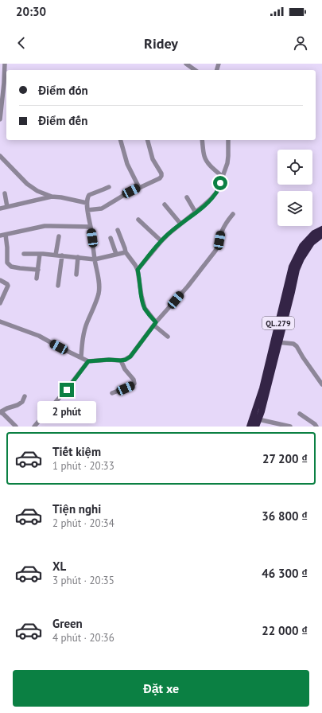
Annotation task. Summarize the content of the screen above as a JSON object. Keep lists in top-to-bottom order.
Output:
{
  "streets": {
    "highway": ["QL.279"]
  },
  "page": {
    "status": "20:30",
    "header": "Ridey",
    "banner": ["Điểm đón", "Điểm đến"],
    "bubble": "2 phút",
    "list": [
      {
        "name": "Tiết kiệm",
        "note": "1 phút · 20:33",
        "value": "27 200 ₫"
      },
      {
        "name": "Tiện nghi",
        "note": "2 phút · 20:34",
        "value": "36 800 ₫"
      },
      {
        "name": "XL",
        "note": "3 phút · 20:35",
        "value": "46 300 ₫"
      },
      {
        "name": "Green",
        "note": "4 phút · 20:36",
        "value": "22 000 ₫"
      }
    ],
    "buttons": "Đặt xe"
  }
}
